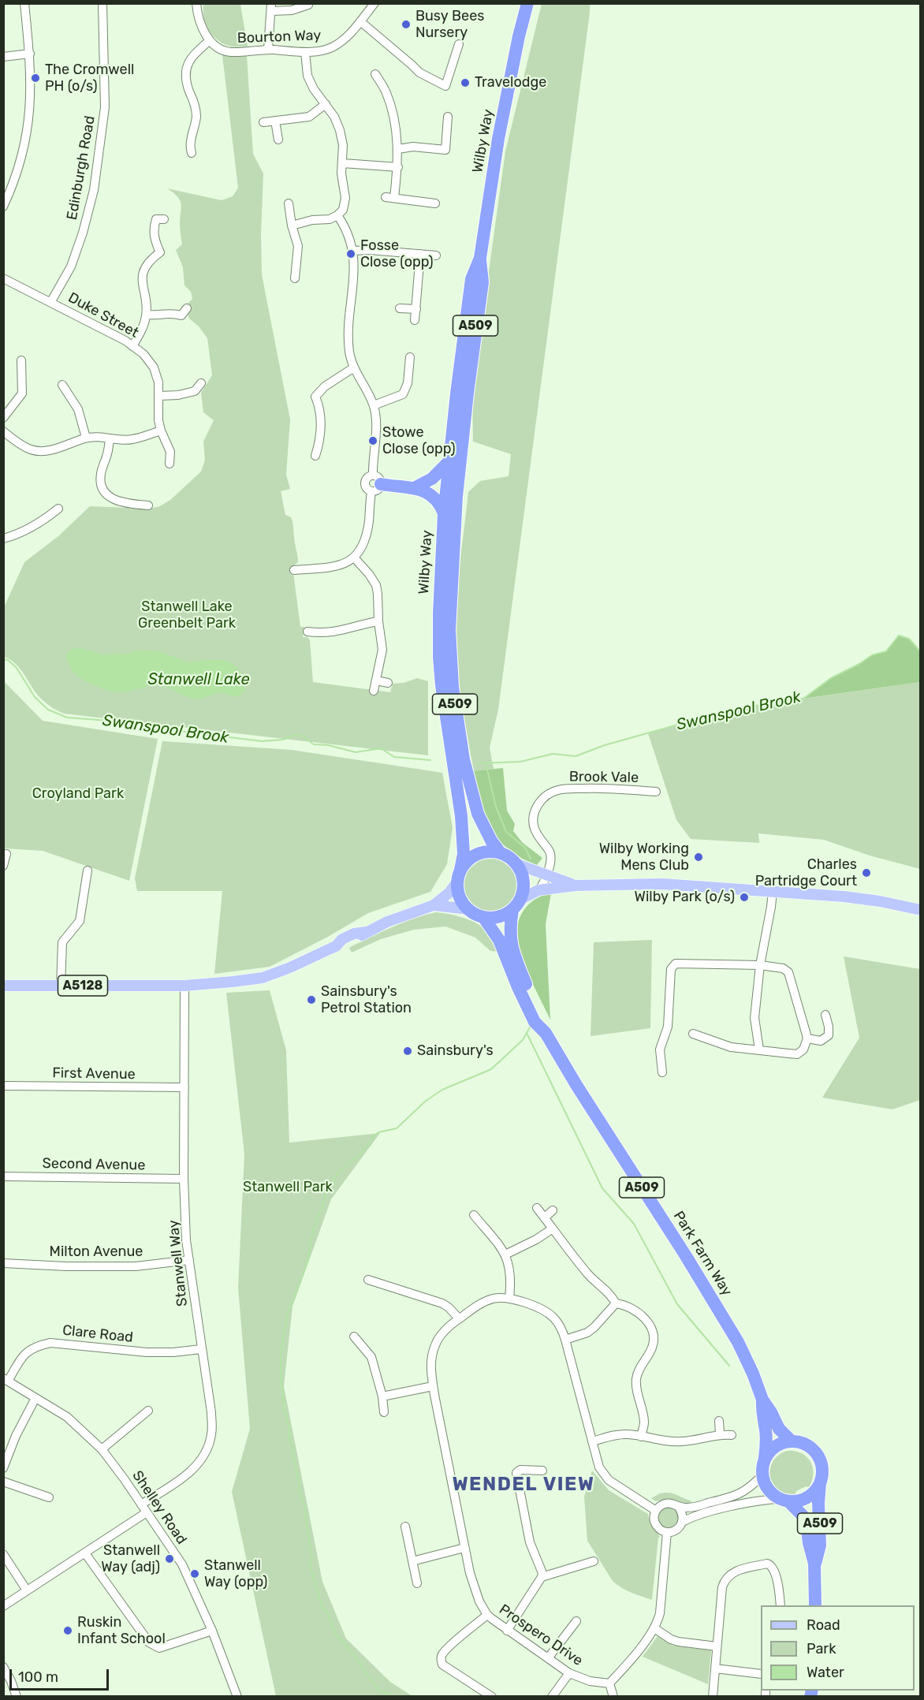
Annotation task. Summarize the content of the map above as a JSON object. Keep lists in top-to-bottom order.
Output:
{
  "streets": {
    "highway": ["Wilby Way", "A509", "Park Farm Way"],
    "main road": ["A5128"],
    "street": [
      "Bourton Way",
      "Edinburgh Road",
      "Duke Street",
      "Brook Vale",
      "First Avenue",
      "Second Avenue",
      "Milton Avenue",
      "Stanwell Way",
      "Clare Road",
      "Shelley Road",
      "Prospero Drive"
    ]
  },
  "crossings": [
    ["Wilby Way", "A5128"],
    ["Wilby Way", "Park Farm Way"],
    ["Edinburgh Road", "Duke Street"],
    ["A509", "Park Farm Way"],
    ["A5128", "Park Farm Way"],
    ["A5128", "Stanwell Way"],
    ["First Avenue", "Stanwell Way"],
    ["Second Avenue", "Stanwell Way"],
    ["Milton Avenue", "Stanwell Way"],
    ["Stanwell Way", "Clare Road"],
    ["Stanwell Way", "Shelley Road"],
    ["Clare Road", "Shelley Road"]
  ],
  "districts": ["WENDEL VIEW"],
  "water": ["Stanwell Lake", "Swanspool Brook"],
  "parks": ["Stanwell Lake Greenbelt Park", "Croyland Park", "Stanwell Park"],
  "places": [
    "Busy Bees Nursery",
    "The Cromwell PH (o/s)",
    "Travelodge",
    "Fosse Close (opp)",
    "Stowe Close (opp)",
    "Wilby Working Mens Club",
    "Charles Partridge Court",
    "Wilby Park (o/s)",
    "Sainsbury's Petrol Station",
    "Sainsbury's",
    "Stanwell Way (adj)",
    "Stanwell Way (opp)",
    "Ruskin Infant School"
  ],
  "legend": ["Road", "Park", "Water"],
  "scale_bar": "100 m"
}
